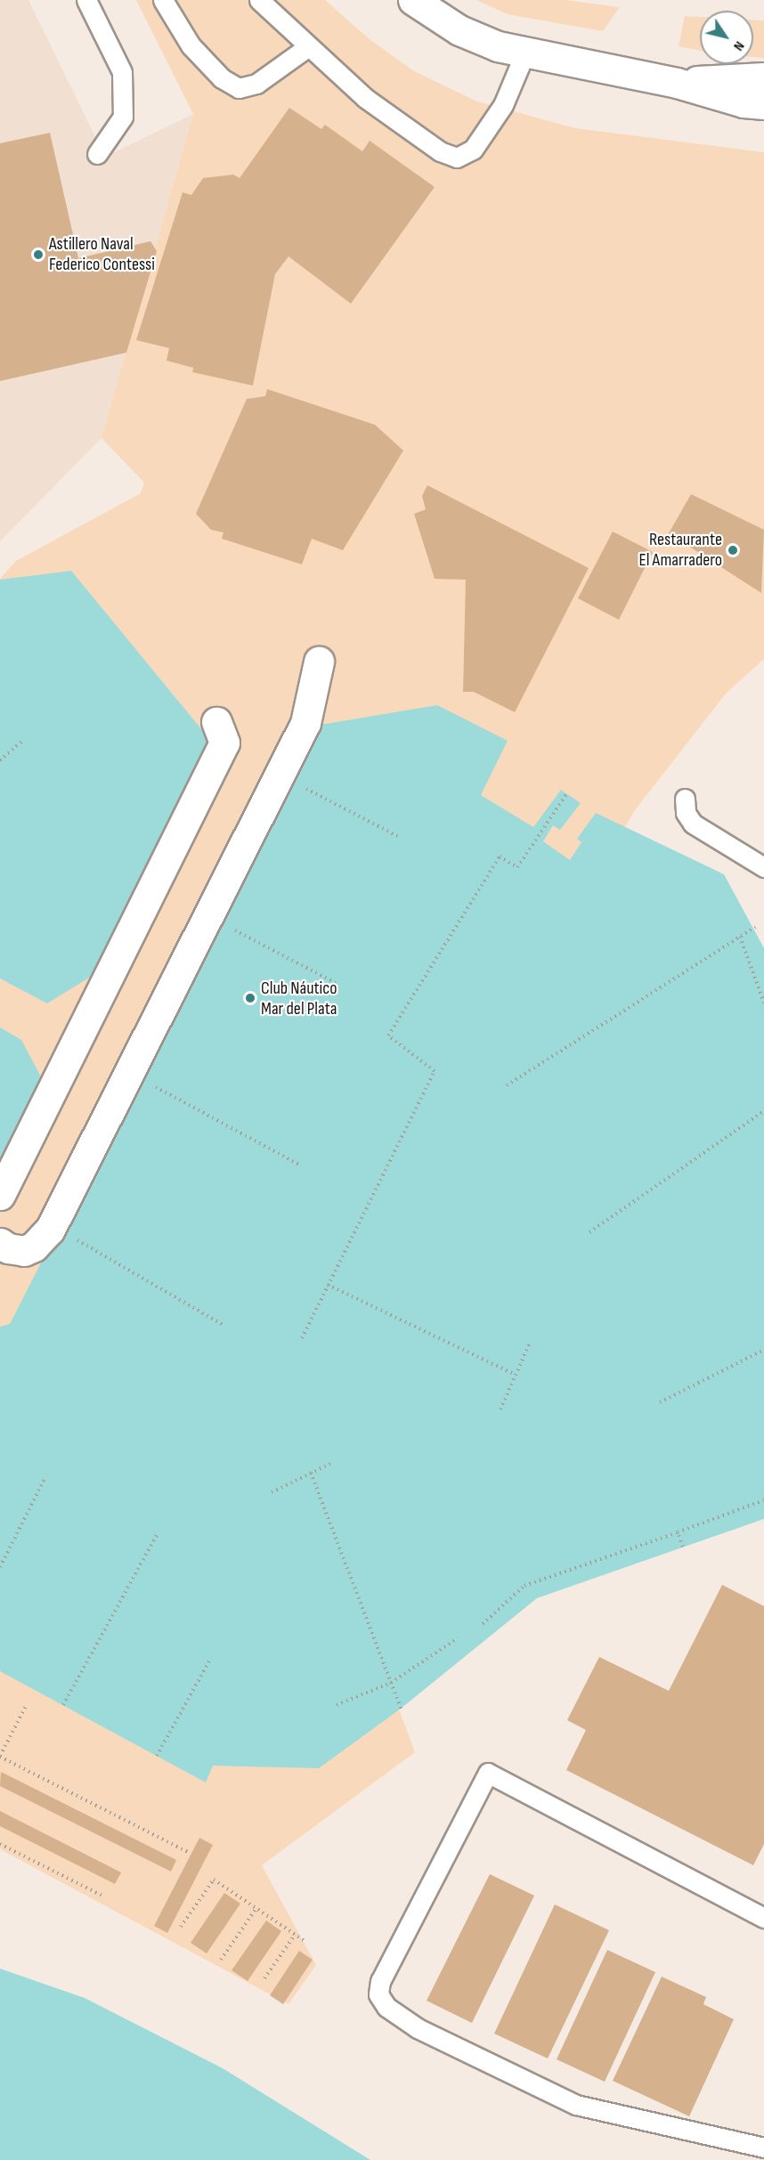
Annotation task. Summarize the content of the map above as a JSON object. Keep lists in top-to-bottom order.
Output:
{
  "places": ["Astillero Naval Federico Contessi", "Restaurante El Amarradero", "Club Náutico Mar del Plata"],
  "north": "bottom right"
}
